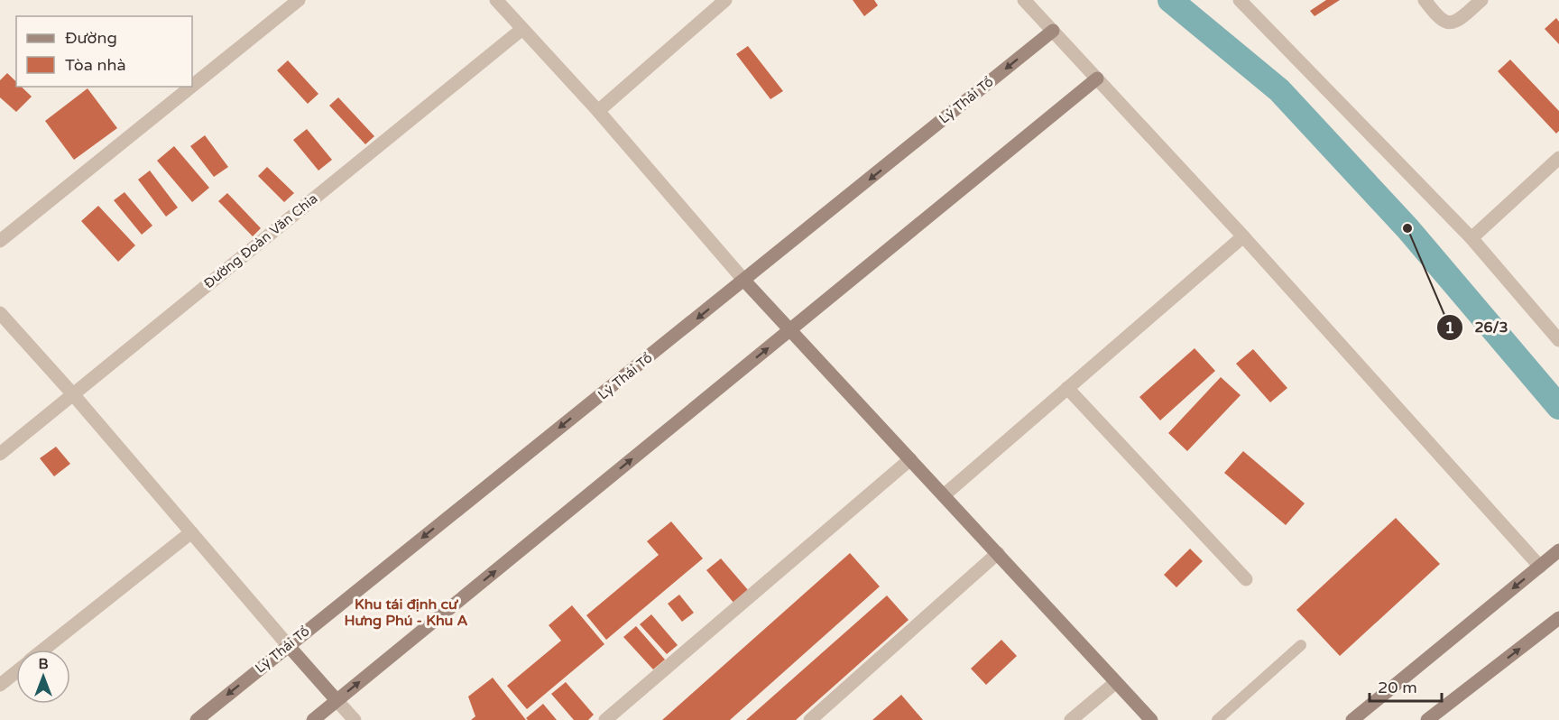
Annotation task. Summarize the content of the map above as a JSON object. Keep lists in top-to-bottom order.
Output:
{
  "streets": {
    "street": ["Lý Thái Tổ", "Đường Đoàn Văn Chia"]
  },
  "districts": ["Khu tái định cư Hưng Phú - Khu A"],
  "places": ["26/3"],
  "legend": ["Đường", "Tòa nhà"],
  "scale_bar": "20 m",
  "north": "top"
}
